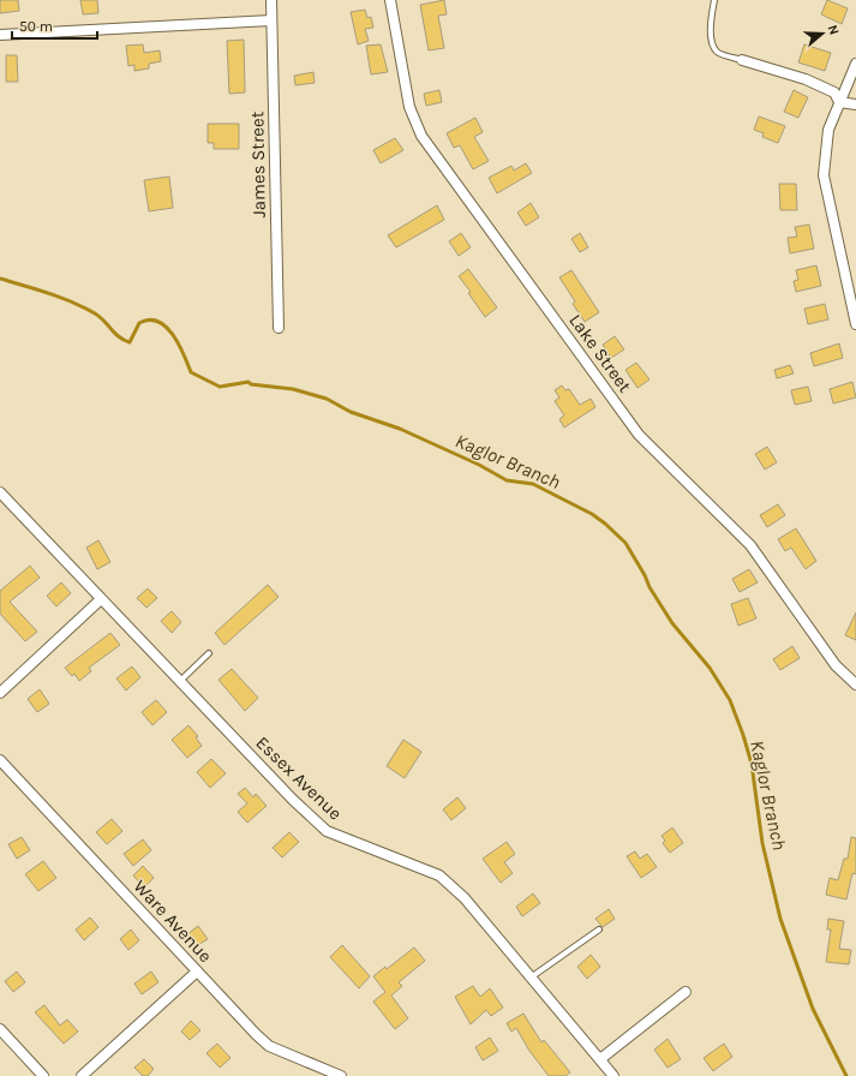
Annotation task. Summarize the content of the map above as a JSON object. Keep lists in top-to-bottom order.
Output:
{
  "streets": {
    "street": [
      "James Street",
      "Lake Street",
      "Essex Avenue",
      "Ware Avenue"
    ]
  },
  "water": ["Kaglor Branch"],
  "scale_bar": "50 m",
  "north": "right"
}
